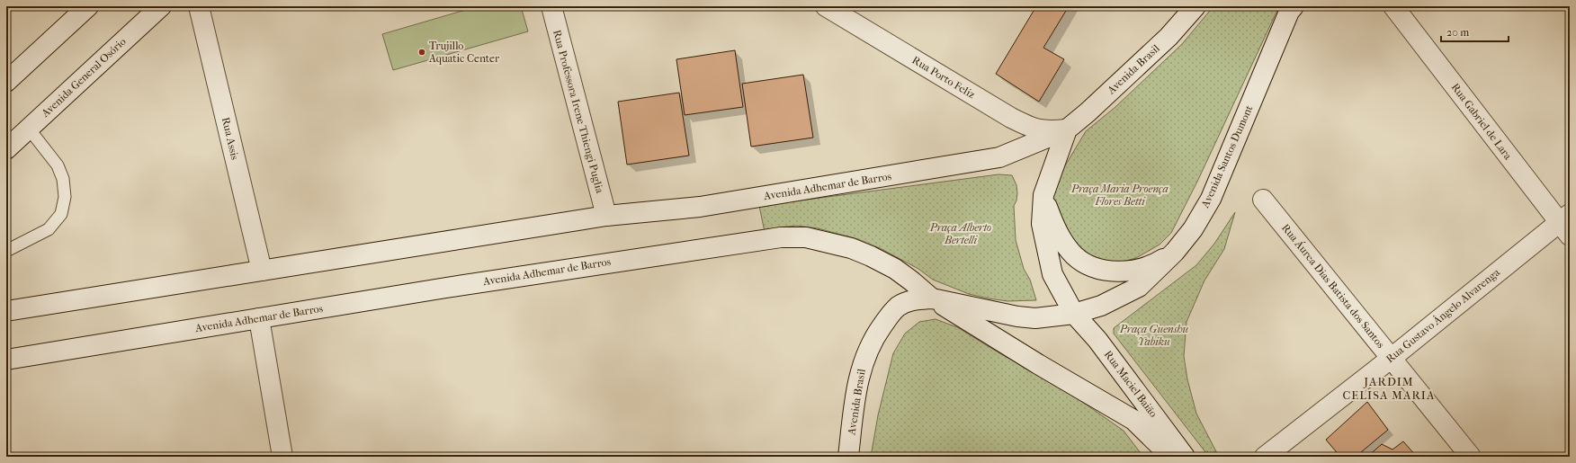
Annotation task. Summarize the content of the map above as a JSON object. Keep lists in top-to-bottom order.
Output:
{
  "streets": {
    "main road": [
      "Avenida Brasil",
      "Avenida General Osório",
      "Rua Porto Feliz",
      "Rua Professora Irene Thiengi Puglia",
      "Rua Gabriel de Lara",
      "Rua Assis",
      "Avenida Santos Dumont",
      "Avenida Adhemar de Barros",
      "Rua Áurea Dias Batista dos Santos",
      "Rua Gustavo Ângelo Alvarenga",
      "Rua Maciel Baião"
    ]
  },
  "crossings": [
    ["Avenida Brasil", "Rua Porto Feliz"],
    ["Avenida Brasil", "Avenida Adhemar de Barros"],
    ["Avenida Brasil", "Rua Maciel Baião"],
    ["Rua Porto Feliz", "Avenida Adhemar de Barros"],
    ["Rua Porto Feliz", "Rua Maciel Baião"],
    ["Rua Professora Irene Thiengi Puglia", "Avenida Adhemar de Barros"],
    ["Rua Gabriel de Lara", "Rua Gustavo Ângelo Alvarenga"],
    ["Rua Assis", "Avenida Adhemar de Barros"],
    ["Avenida Santos Dumont", "Avenida Adhemar de Barros"],
    ["Avenida Santos Dumont", "Rua Maciel Baião"],
    ["Avenida Adhemar de Barros", "Rua Maciel Baião"],
    ["Rua Áurea Dias Batista dos Santos", "Rua Gustavo Ângelo Alvarenga"]
  ],
  "districts": ["JARDIM CELISA MARIA"],
  "parks": ["Praça Maria Proença Flores Betti", "Praça Alberto Bertelli", "Praça Guenshu Yabiku"],
  "places": ["Trujillo Aquatic Center"],
  "scale_bar": "20 m"
}
